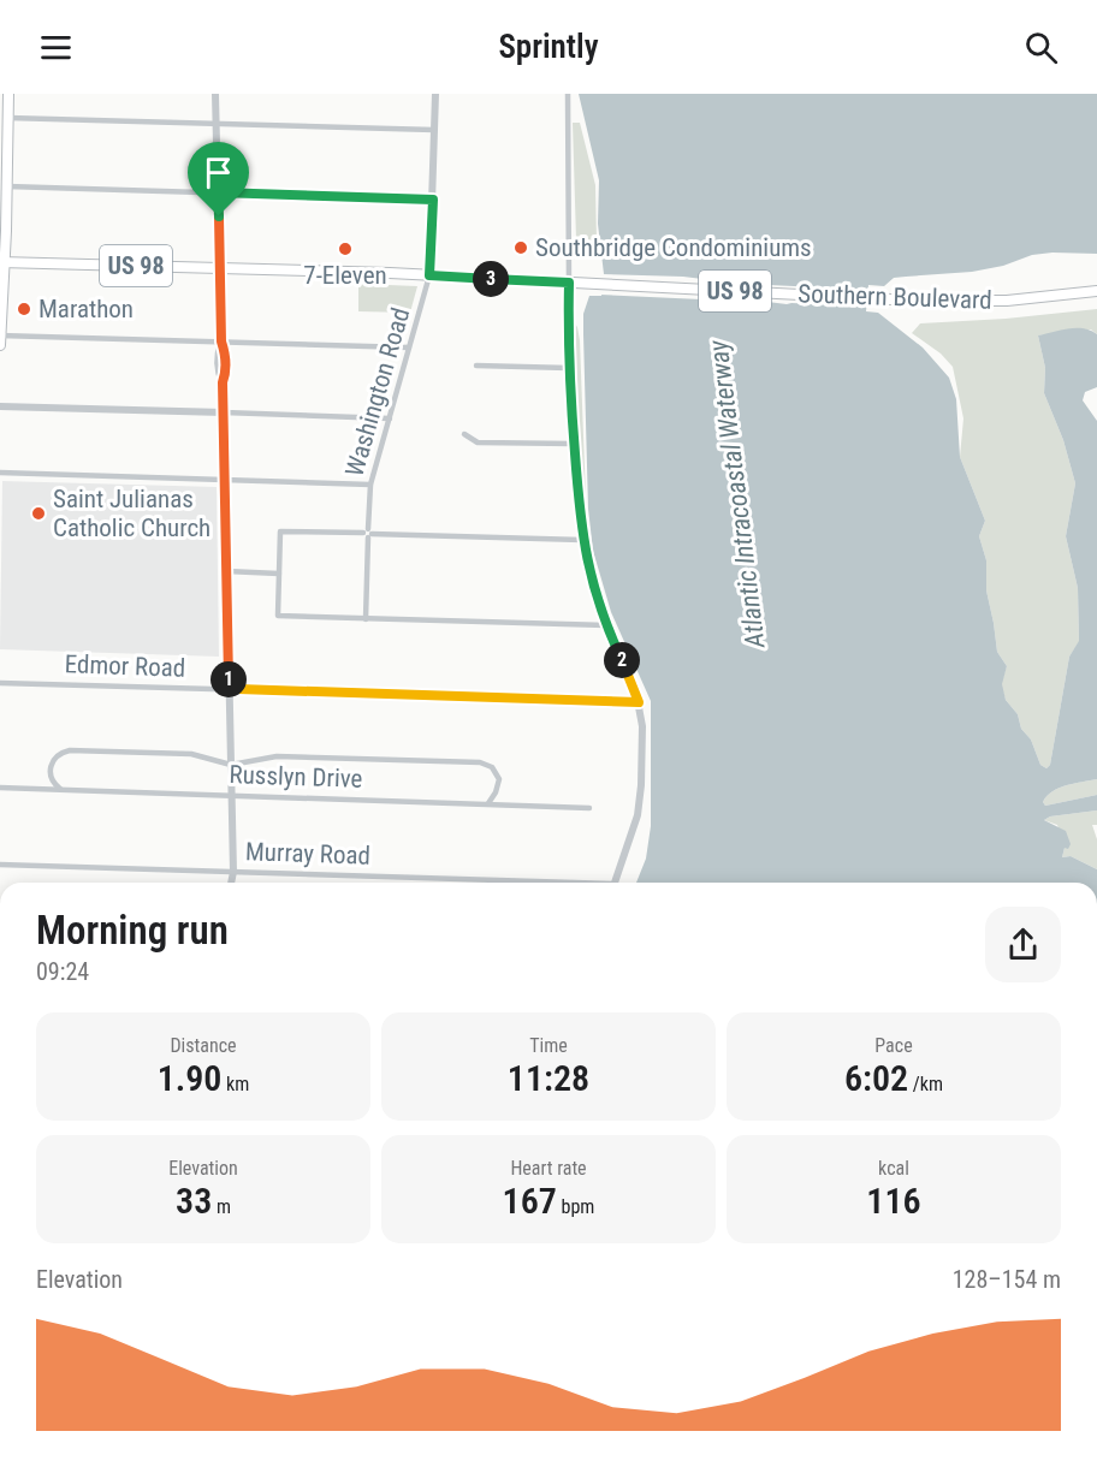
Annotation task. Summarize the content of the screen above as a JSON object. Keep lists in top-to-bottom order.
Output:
{
  "streets": {
    "main road": ["US 98", "Southern Boulevard"],
    "street": [
      "Washington Road",
      "Edmor Road",
      "Russlyn Drive",
      "Murray Road"
    ]
  },
  "crossings": [
    ["Southern Boulevard", "Washington Road"]
  ],
  "water": ["Atlantic Intracoastal Waterway"],
  "places": [
    "Southbridge Condominiums",
    "7-Eleven",
    "Marathon",
    "Saint Julianas Catholic Church"
  ],
  "page": {
    "header": "Sprintly",
    "pins": ["3", "2", "1"],
    "heading": ["Morning run", "09:24"],
    "stats": [
      ["Distance", "1.90 km"],
      ["Time", "11:28"],
      ["Pace", "6:02 /km"],
      ["Elevation", "33 m"],
      ["Heart rate", "167 bpm"],
      ["kcal", "116"]
    ],
    "chart": ["Elevation", "128–154 m"]
  }
}
